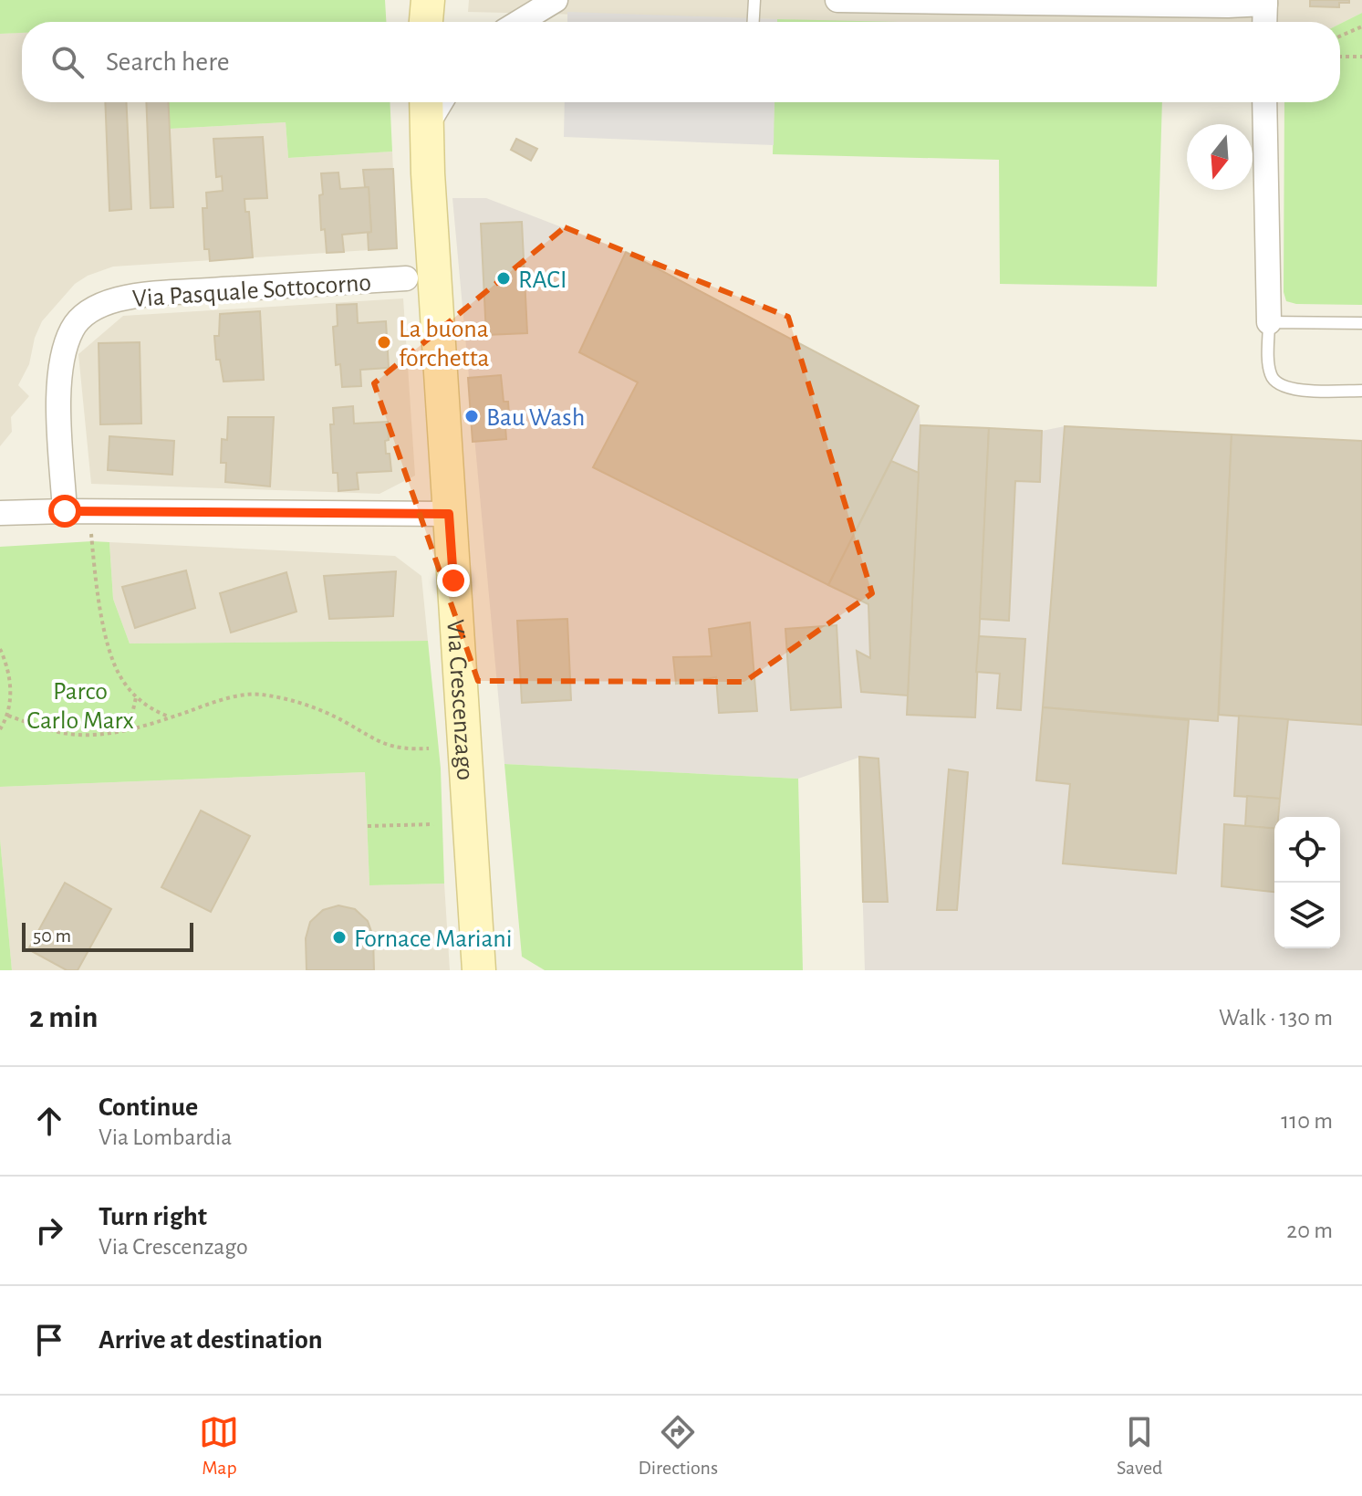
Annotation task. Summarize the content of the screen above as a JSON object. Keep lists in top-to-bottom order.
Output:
{
  "streets": {
    "street": ["Via Pasquale Sottocorno", "Via Crescenzago"]
  },
  "parks": ["Parco Carlo Marx"],
  "places": [
    "RACI",
    "La buona forchetta",
    "Bau Wash",
    "Fornace Mariani"
  ],
  "scale_bar": "50 m",
  "north": "bottom",
  "page": {
    "search": "Search here",
    "scale": "50 m",
    "heading": ["2 min", "Walk · 130 m"],
    "list": [
      ["Continue", "Via Lombardia", "110 m"],
      ["Turn right", "Via Crescenzago", "20 m"],
      "Arrive at destination"
    ],
    "nav": ["Map", "Directions", "Saved"]
  }
}
